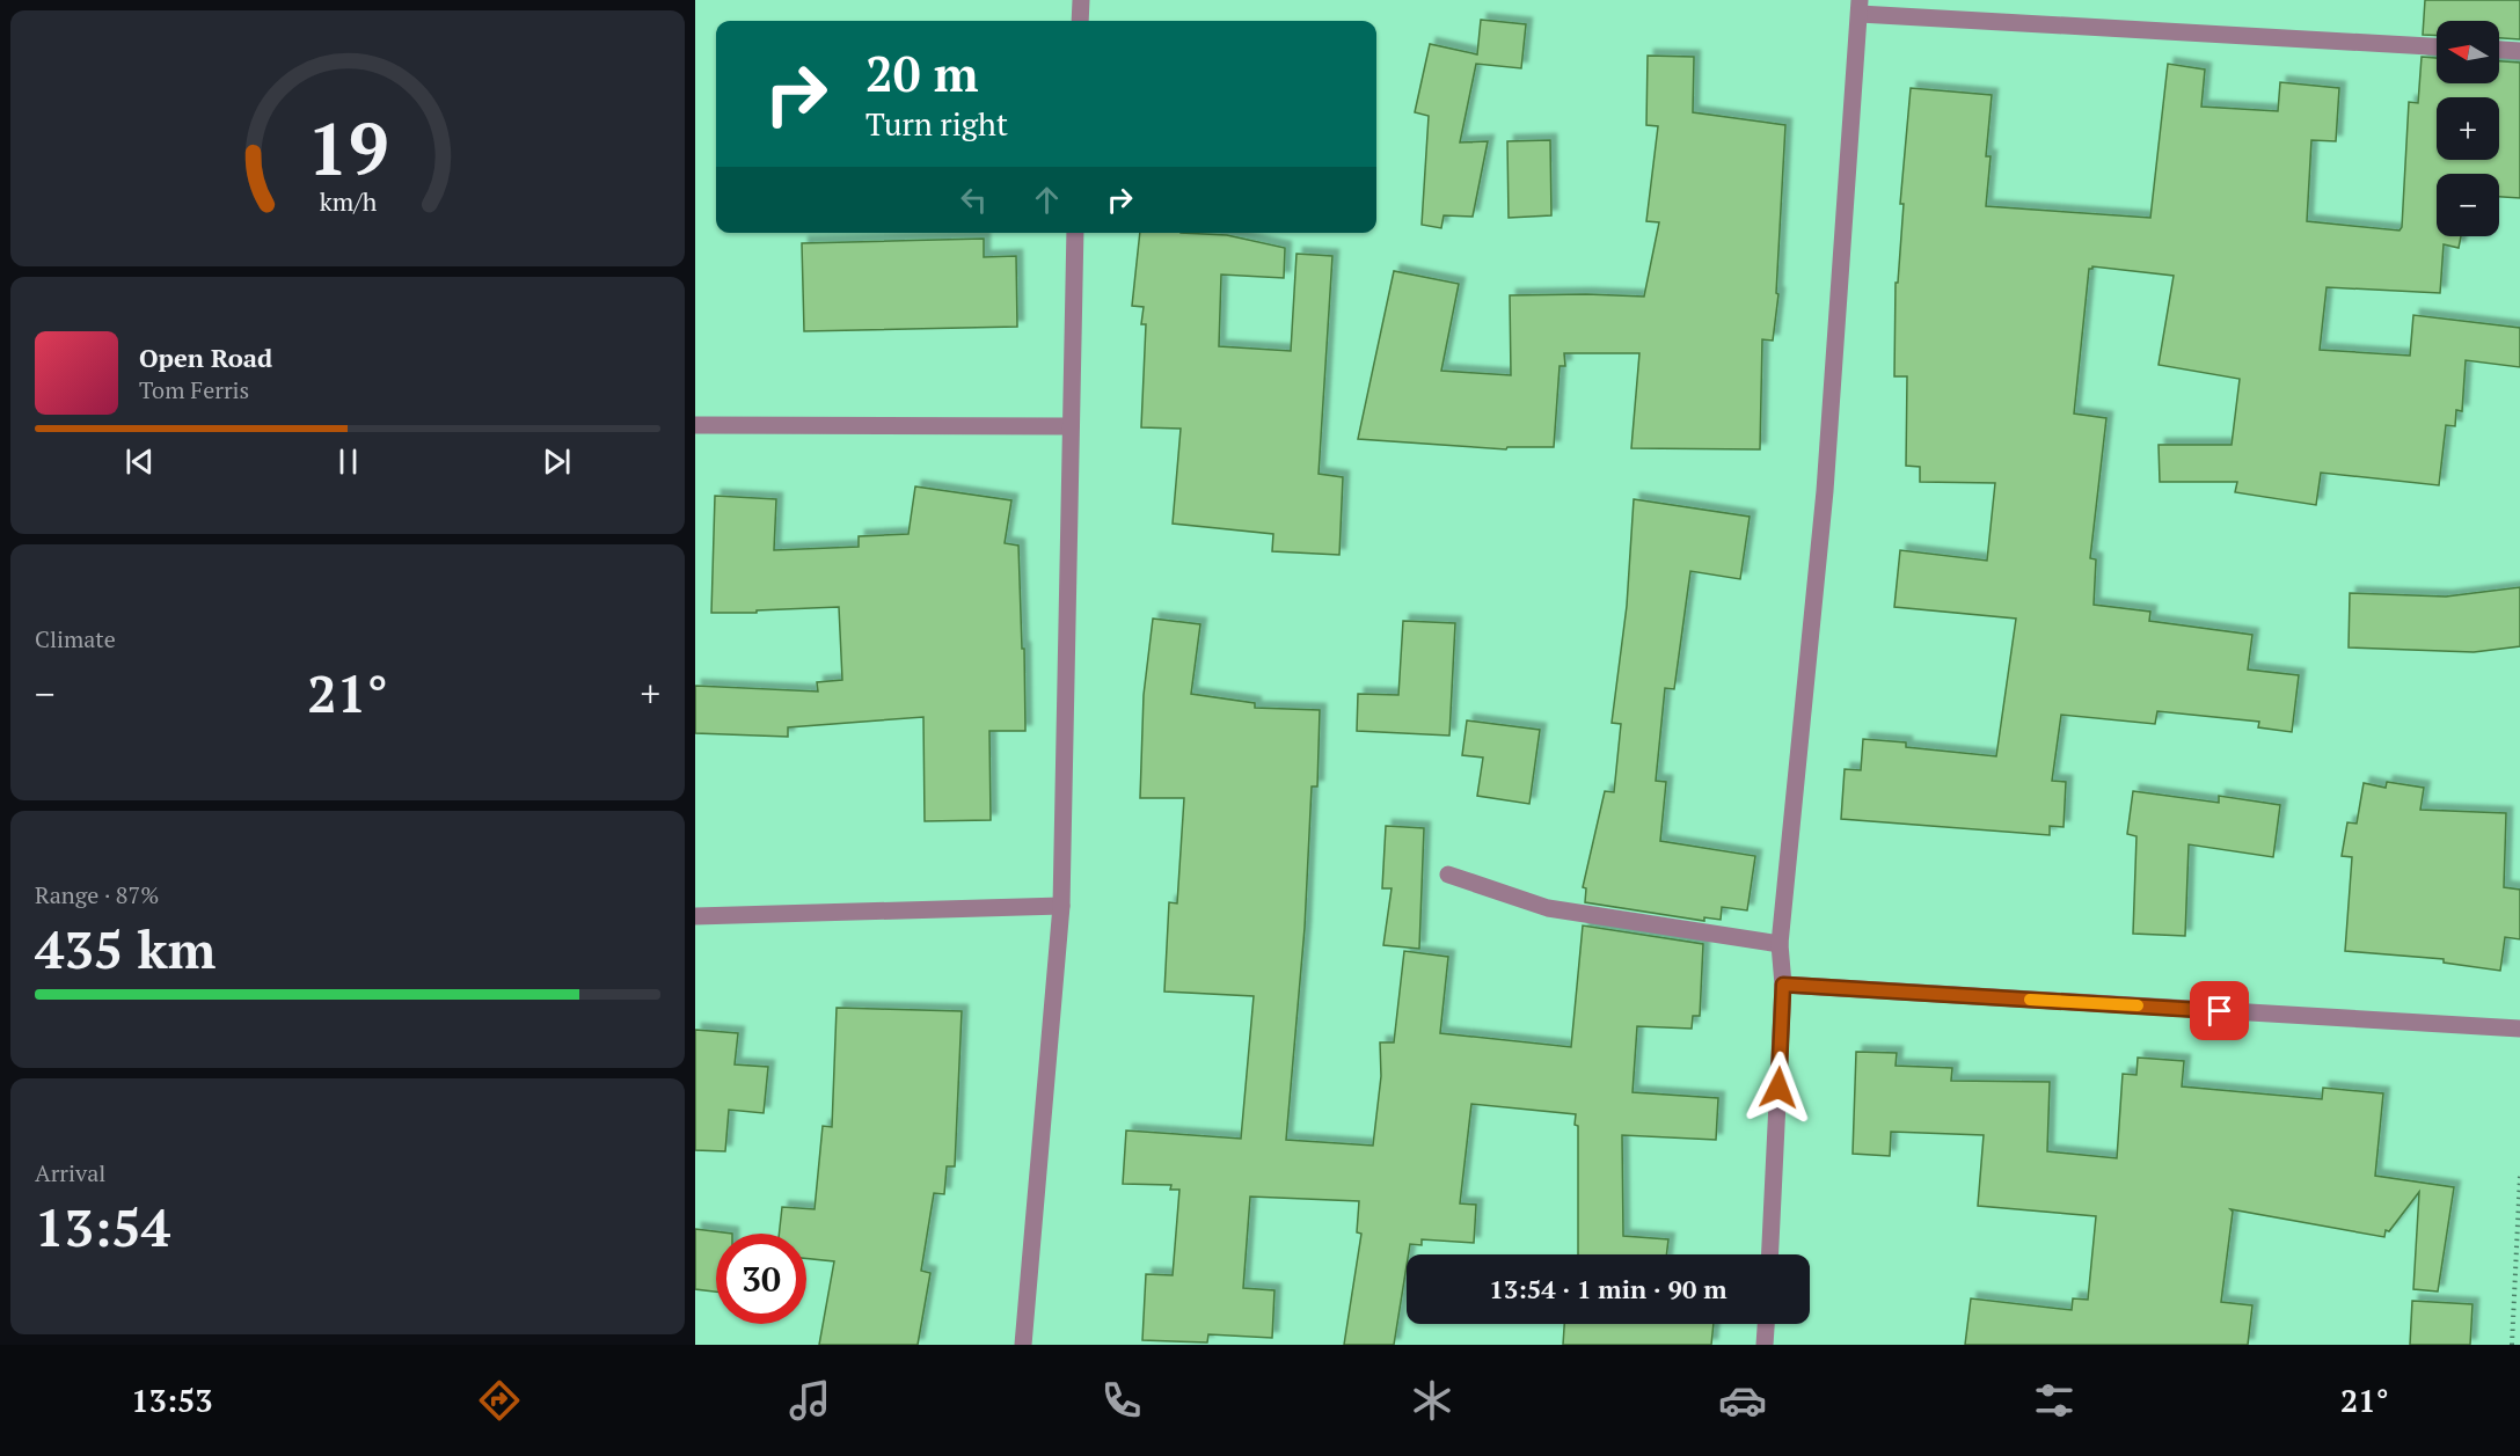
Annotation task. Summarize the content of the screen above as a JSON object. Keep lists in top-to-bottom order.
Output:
{
  "north": "left",
  "page": {
    "map_buttons": ["+", "−"],
    "turn": ["20 m", "Turn right"],
    "song": ["Open Road", "Tom Ferris"],
    "tile": [
      "Climate",
      ["Range · 87%", "435 km"],
      ["Arrival", "13:54"]
    ],
    "heat": ["−", "21°", "+"],
    "limit": "30",
    "trip": "13:54 · 1 min · 90 m",
    "tabs": ["13:53", "21°"],
    "gauge": ["19", "km/h"]
  }
}
